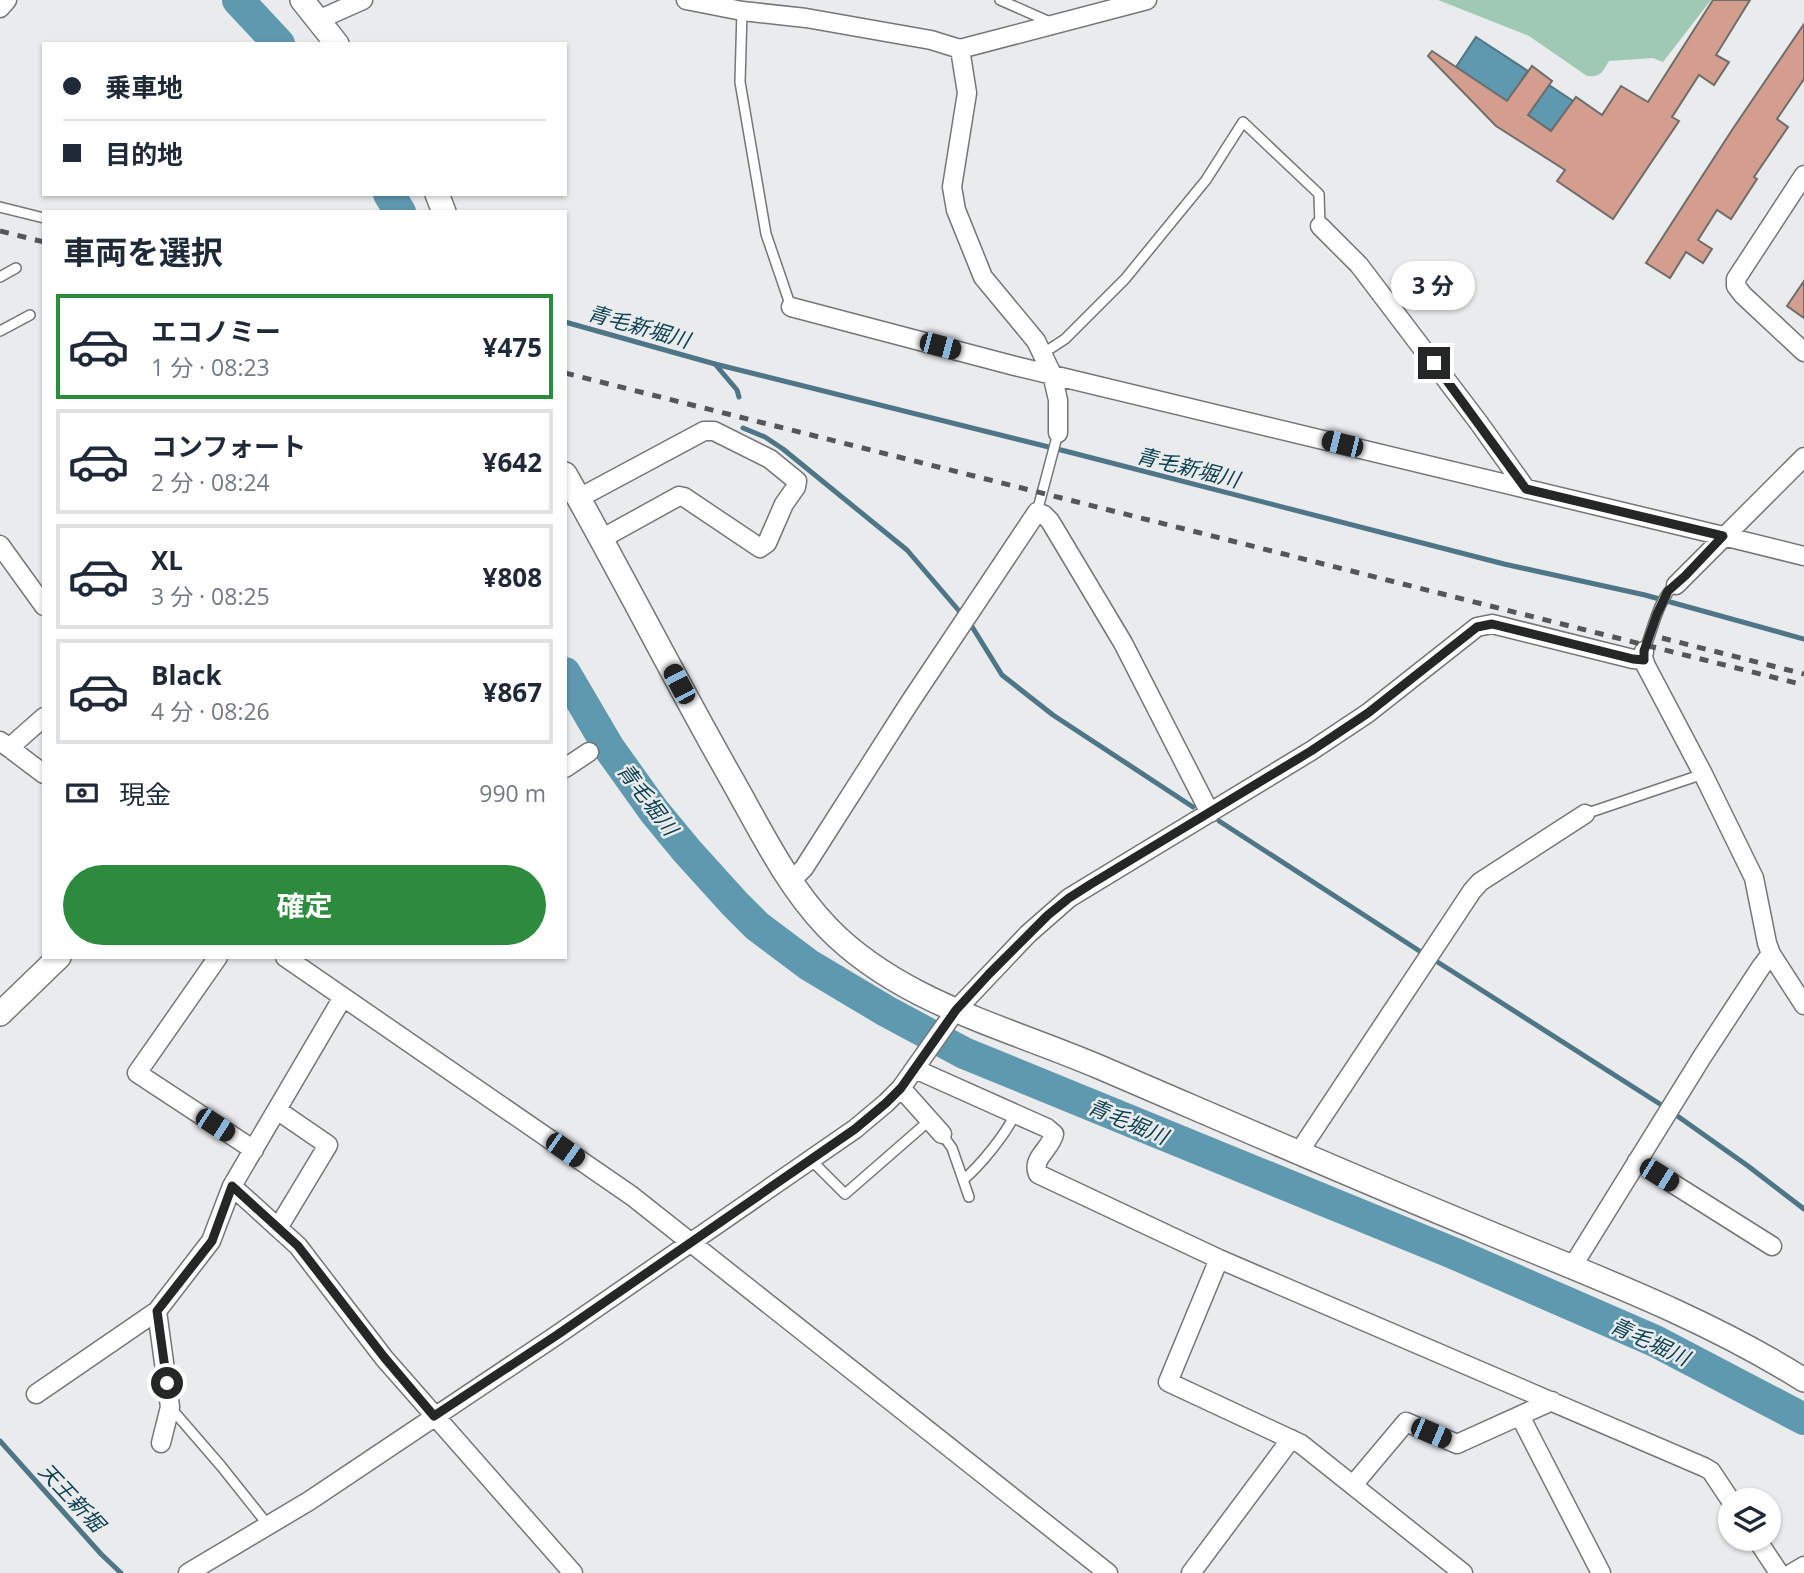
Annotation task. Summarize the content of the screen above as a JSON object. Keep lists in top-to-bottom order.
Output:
{
  "water": ["青毛新堀川", "青毛堀川", "天王新堀"],
  "page": {
    "banner": ["乗車地", "目的地"],
    "heading": "車両を選択",
    "bubble": "3 分",
    "list": [
      {
        "name": "エコノミー",
        "note": "1 分 · 08:23",
        "value": "¥475"
      },
      {
        "name": "コンフォート",
        "note": "2 分 · 08:24",
        "value": "¥642"
      },
      {
        "name": "XL",
        "note": "3 分 · 08:25",
        "value": "¥808"
      },
      {
        "name": "Black",
        "note": "4 分 · 08:26",
        "value": "¥867"
      }
    ],
    "pay": ["現金", "990 m"],
    "buttons": "確定"
  }
}
